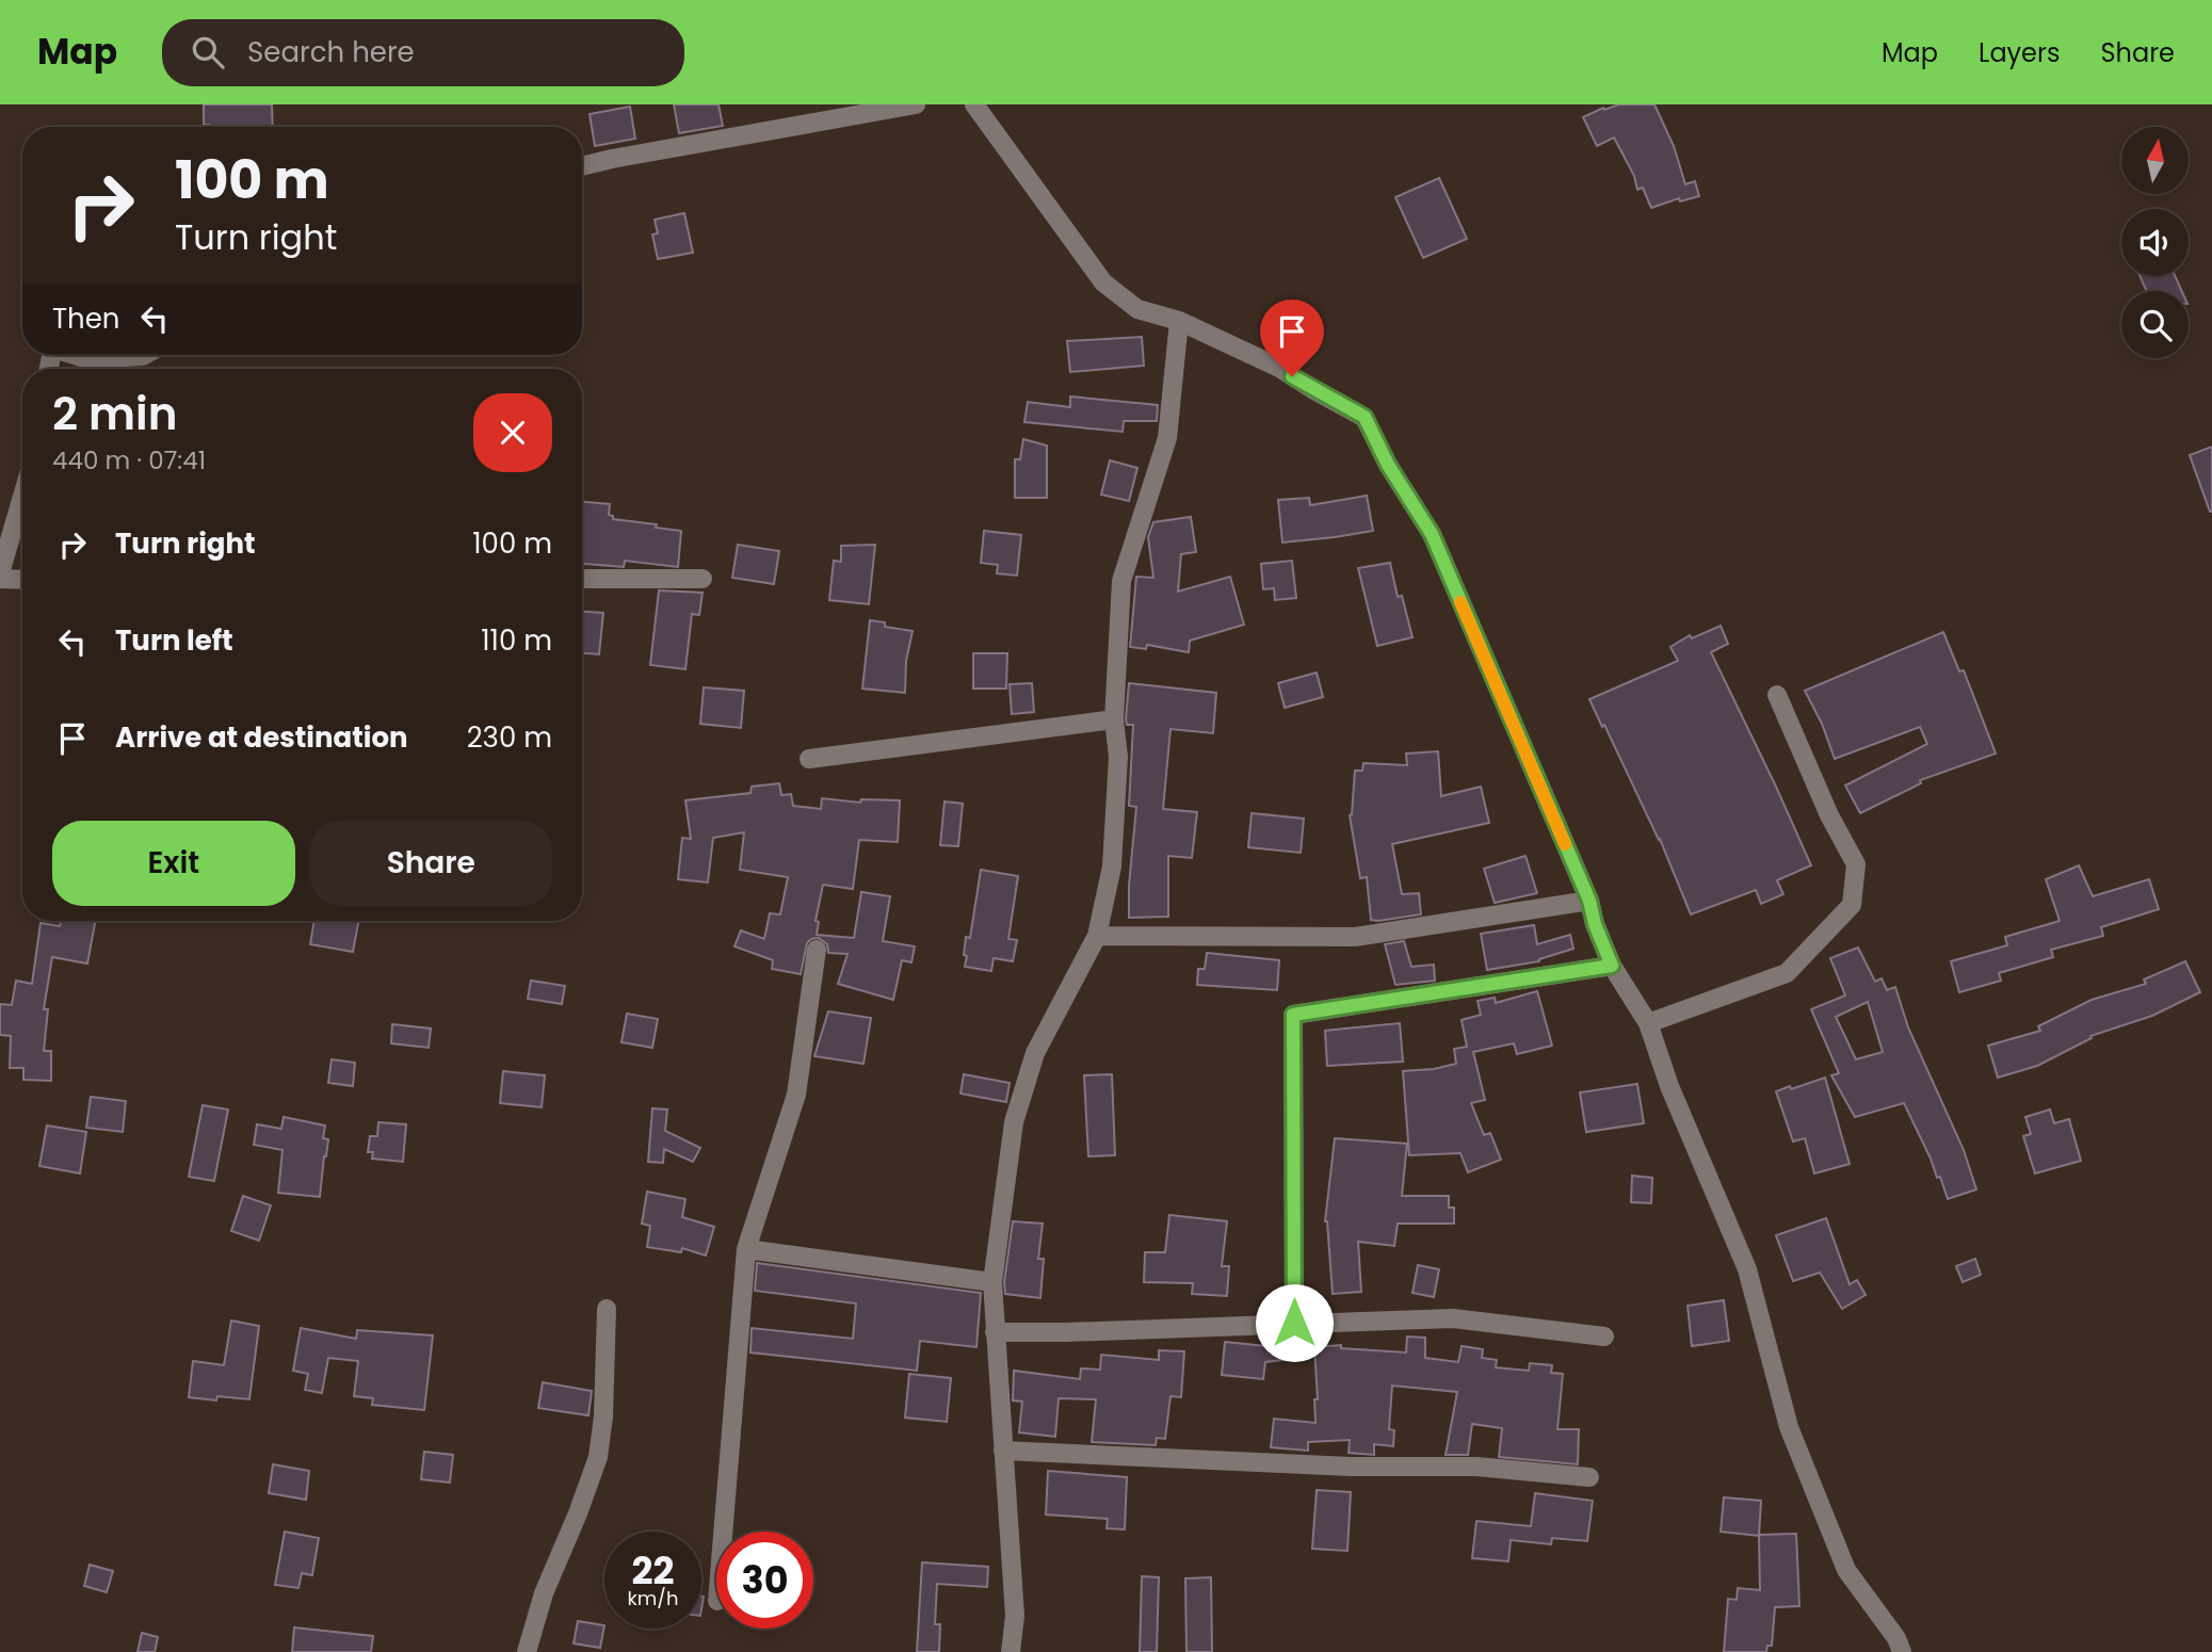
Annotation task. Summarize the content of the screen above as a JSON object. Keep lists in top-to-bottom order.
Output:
{
  "north": "top",
  "page": {
    "header": "Map",
    "search": "Search here",
    "nav": ["Map", "Layers", "Share"],
    "turn": ["100 m", "Turn right"],
    "then": "Then",
    "heading": ["2 min", "440 m · 07:41"],
    "list": [
      {
        "name": "Turn right",
        "value": "100 m"
      },
      {
        "name": "Turn left",
        "value": "110 m"
      },
      {
        "name": "Arrive at destination",
        "value": "230 m"
      }
    ],
    "buttons": ["Exit", "Share"],
    "speed": "22 km/h",
    "limit": "30"
  }
}
